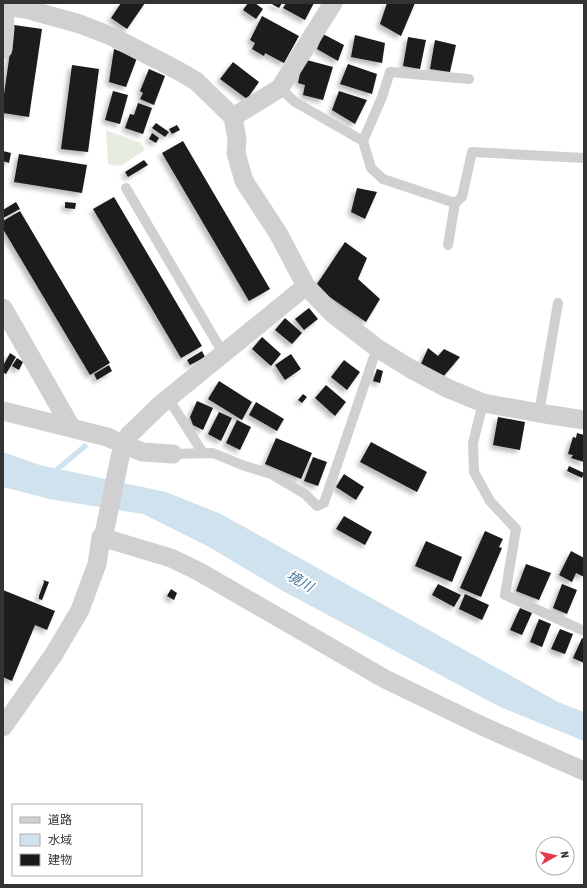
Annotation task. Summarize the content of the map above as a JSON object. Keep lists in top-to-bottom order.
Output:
{
  "water": ["境川"],
  "legend": ["道路", "水域", "建物"],
  "north": "right"
}
